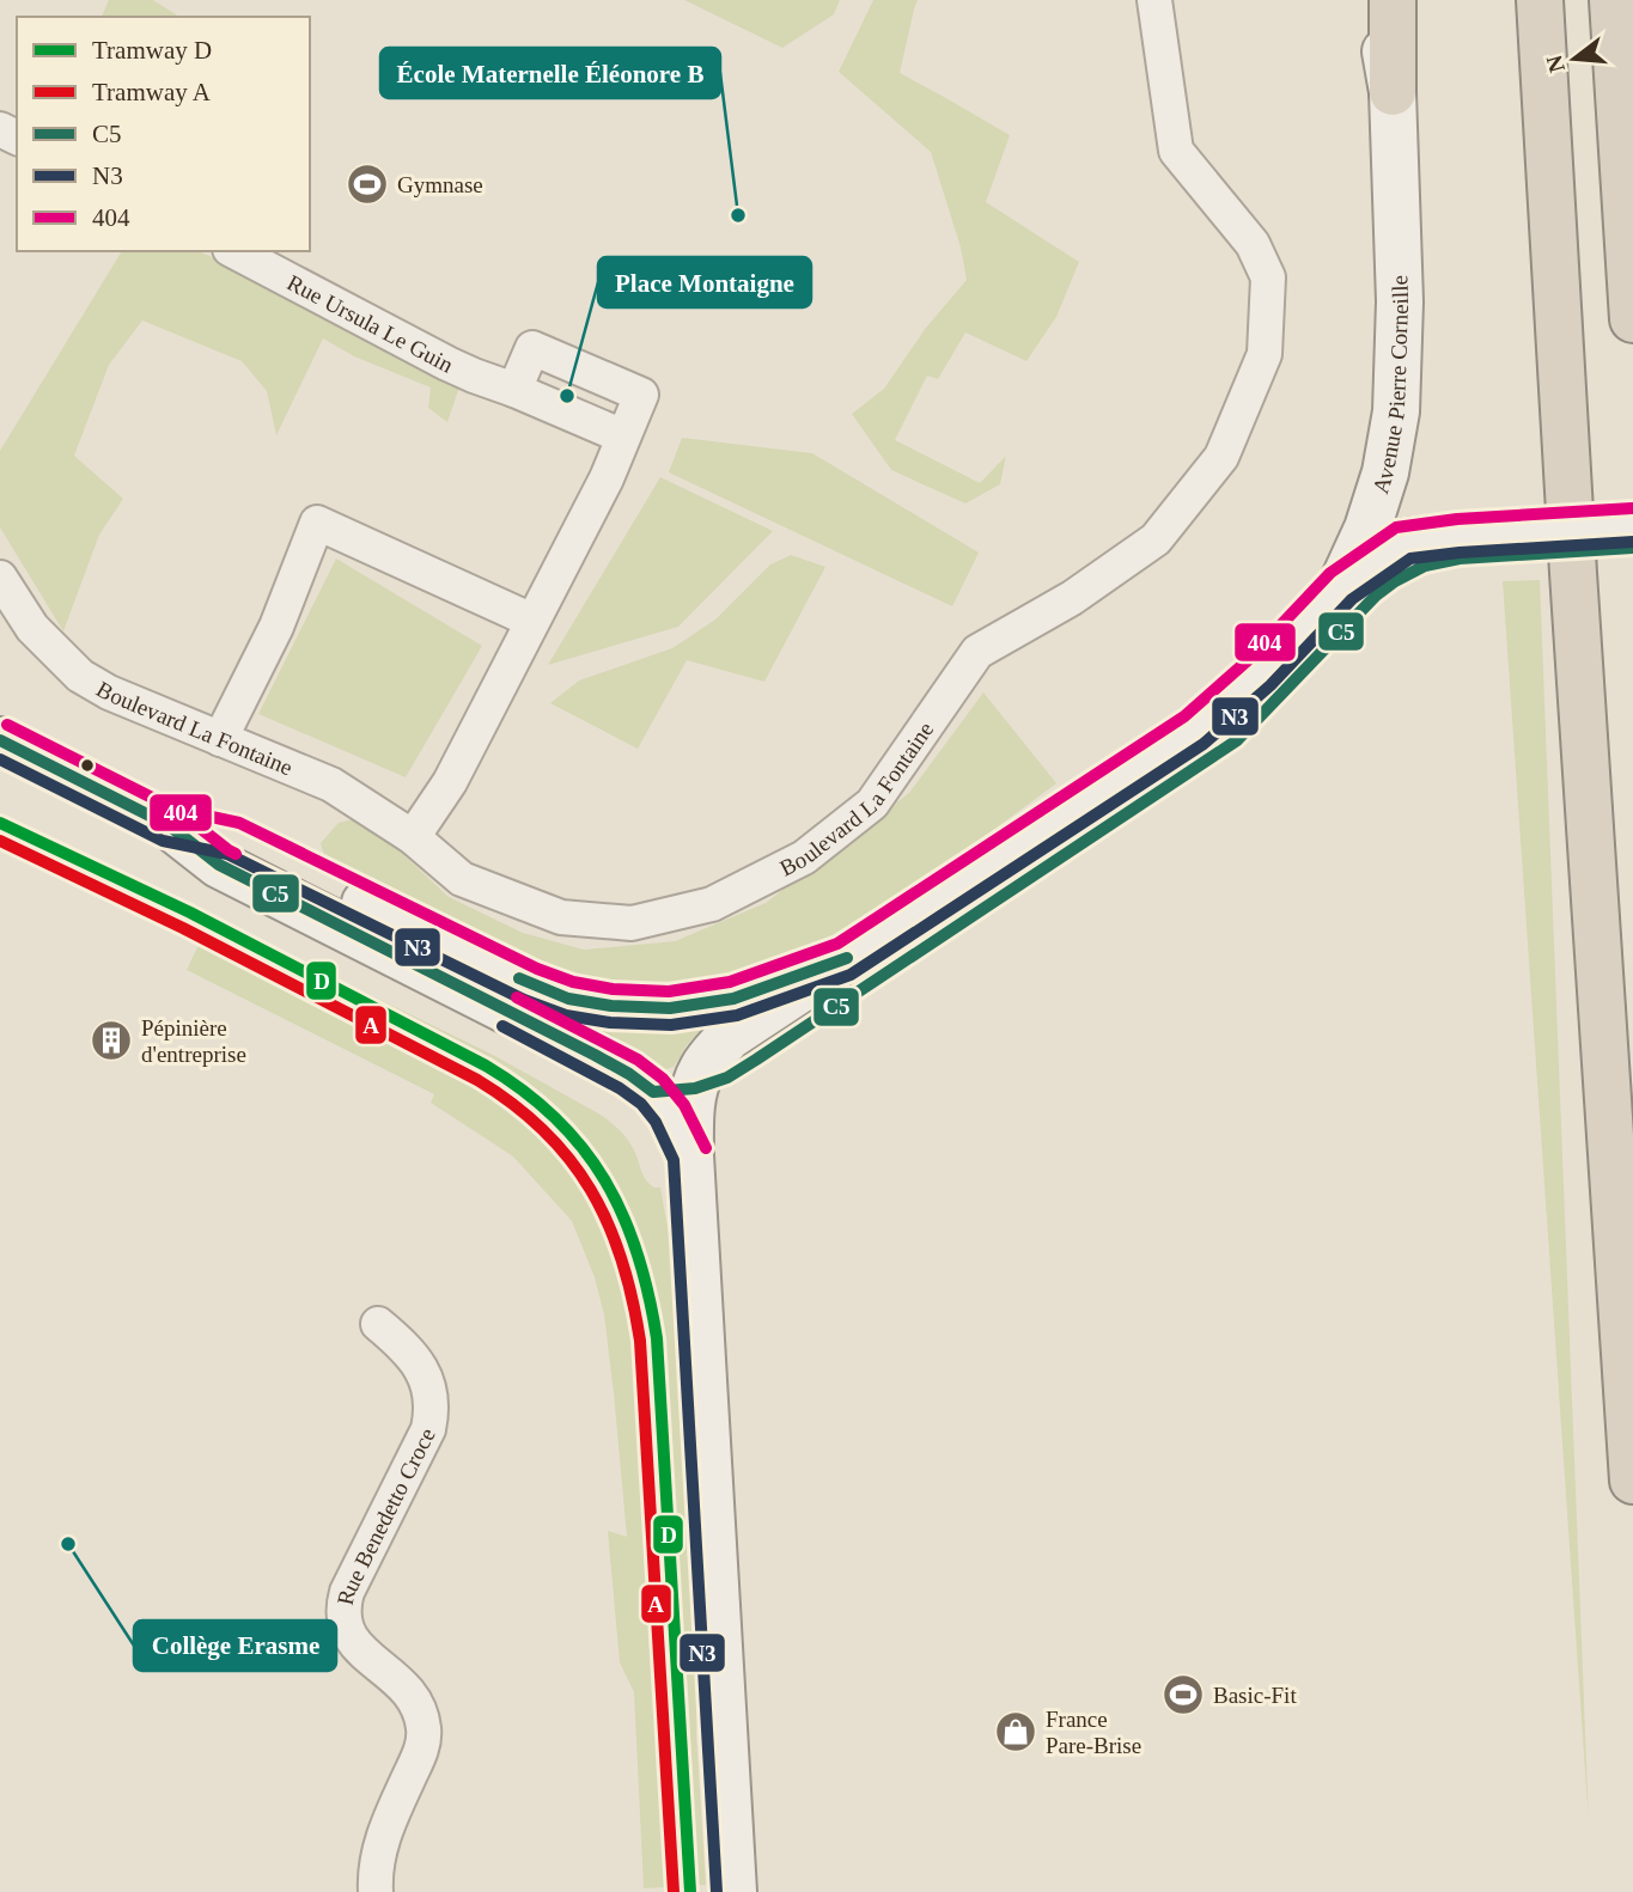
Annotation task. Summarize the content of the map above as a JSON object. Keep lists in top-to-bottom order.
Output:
{
  "streets": {
    "street": [
      "Rue Ursula Le Guin",
      "Avenue Pierre Corneille",
      "Boulevard La Fontaine",
      "Rue Benedetto Croce"
    ]
  },
  "places": {
    "sports": ["Gymnase", "Basic-Fit"],
    "other": ["École Maternelle Éléonore B", "Place Montaigne", "Collège Erasme"],
    "building": ["Pépinière d'entreprise"],
    "shop": ["France Pare-Brise"]
  },
  "lines": [
    "transit line 404",
    "transit line N3",
    "transit line C5",
    "tram line D",
    "tram line A"
  ],
  "legend": [
    "Tramway D",
    "Tramway A",
    "C5",
    "N3",
    "404"
  ],
  "north": "left"
}
